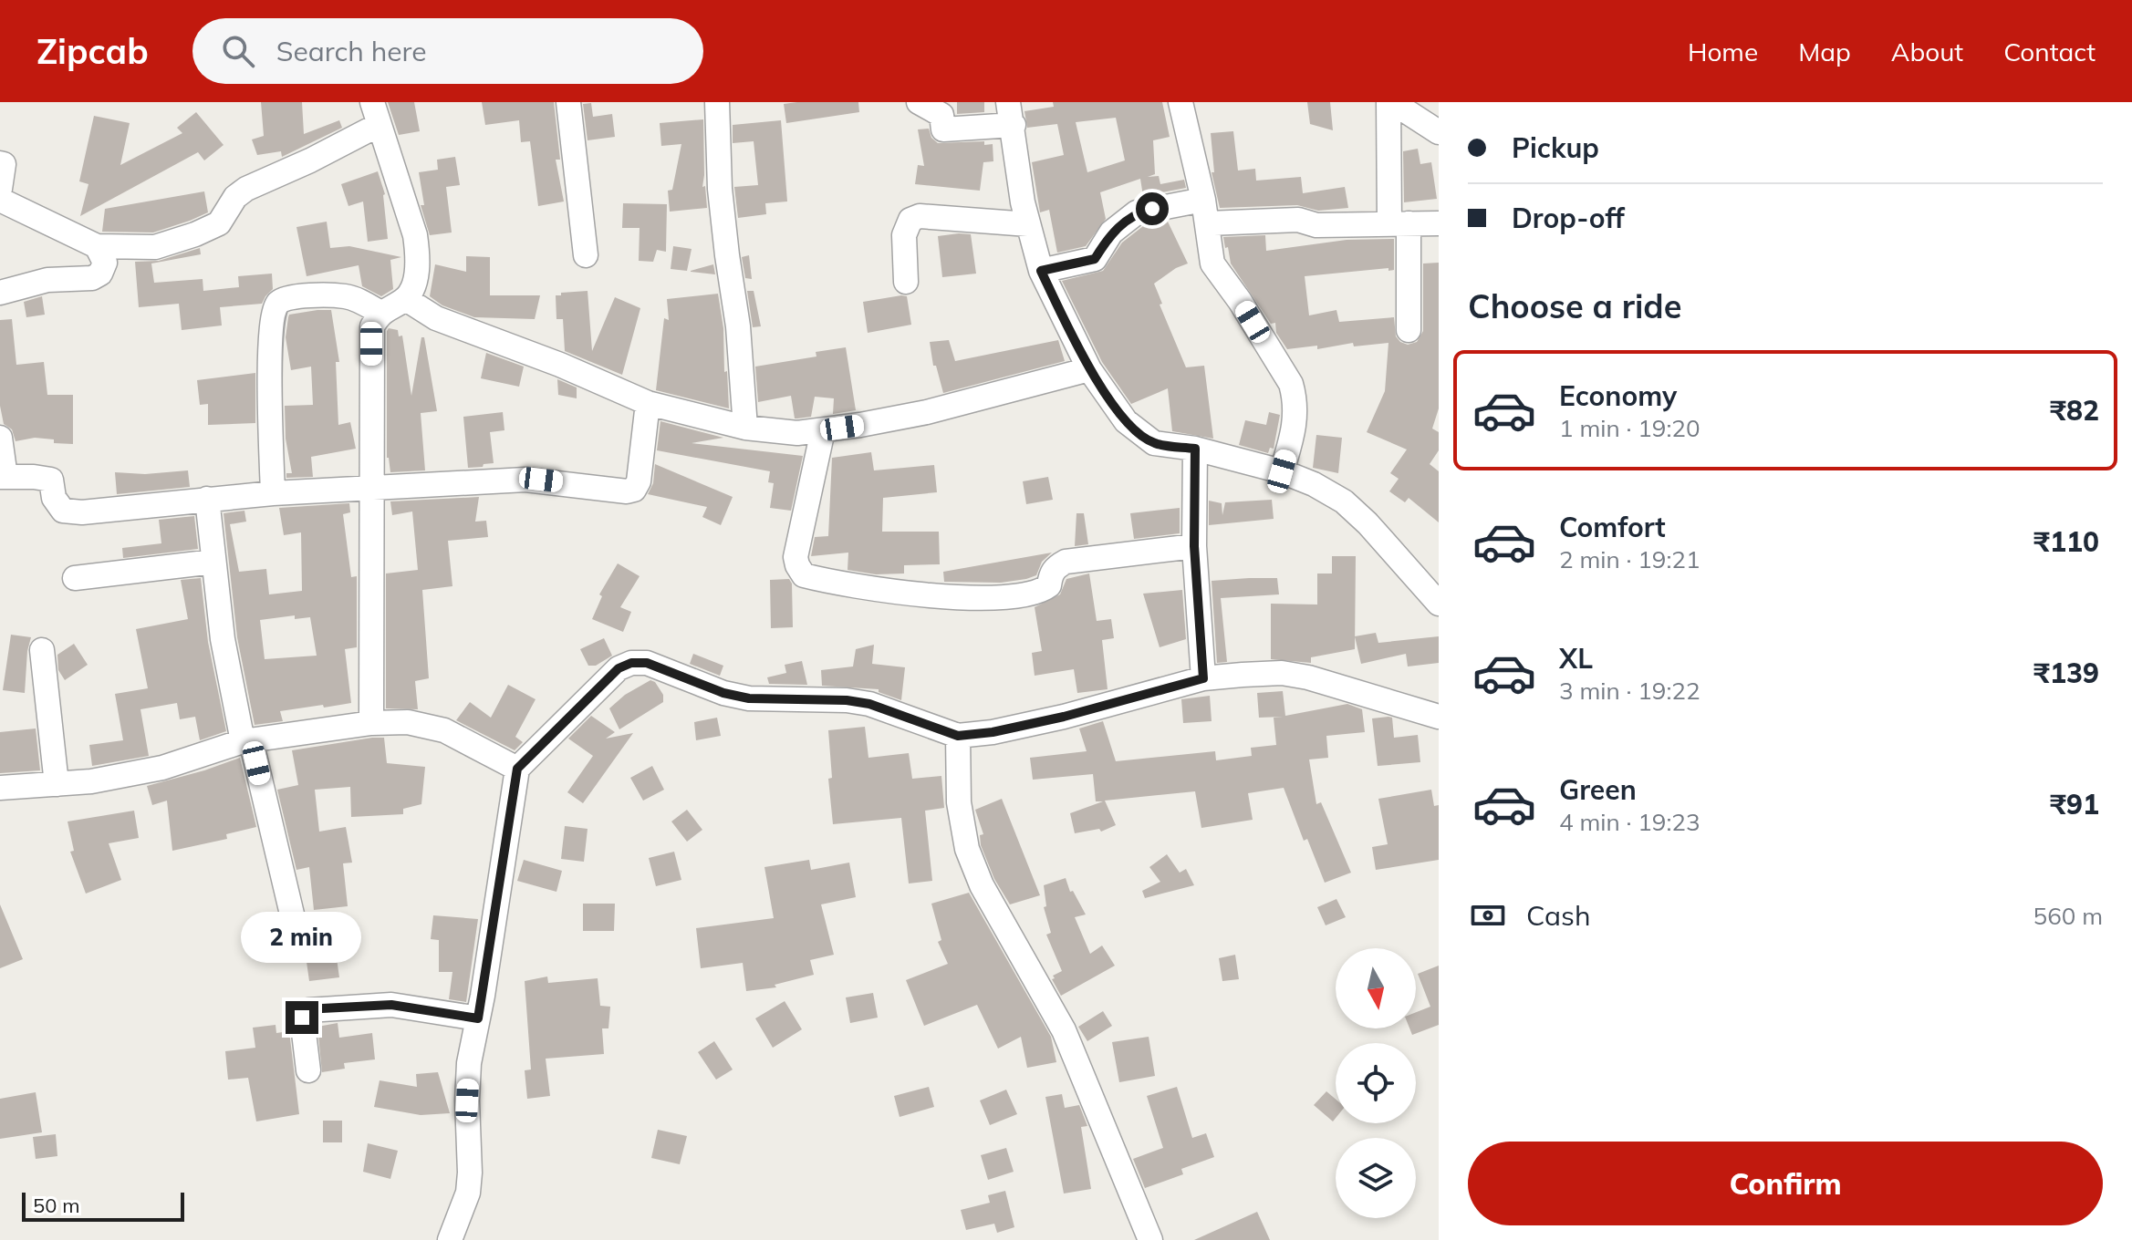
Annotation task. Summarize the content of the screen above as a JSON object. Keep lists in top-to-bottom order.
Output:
{
  "scale_bar": "50 m",
  "north": "bottom",
  "page": {
    "header": "Zipcab",
    "search": "Search here",
    "nav": [
      "Home",
      "Map",
      "About",
      "Contact"
    ],
    "banner": ["Pickup", "Drop-off"],
    "heading": "Choose a ride",
    "list": [
      {
        "name": "Economy",
        "note": "1 min · 19:20",
        "value": "₹82"
      },
      {
        "name": "Comfort",
        "note": "2 min · 19:21",
        "value": "₹110"
      },
      {
        "name": "XL",
        "note": "3 min · 19:22",
        "value": "₹139"
      },
      {
        "name": "Green",
        "note": "4 min · 19:23",
        "value": "₹91"
      }
    ],
    "pay": ["Cash", "560 m"],
    "bubble": "2 min",
    "buttons": "Confirm",
    "scale": "50 m"
  }
}
